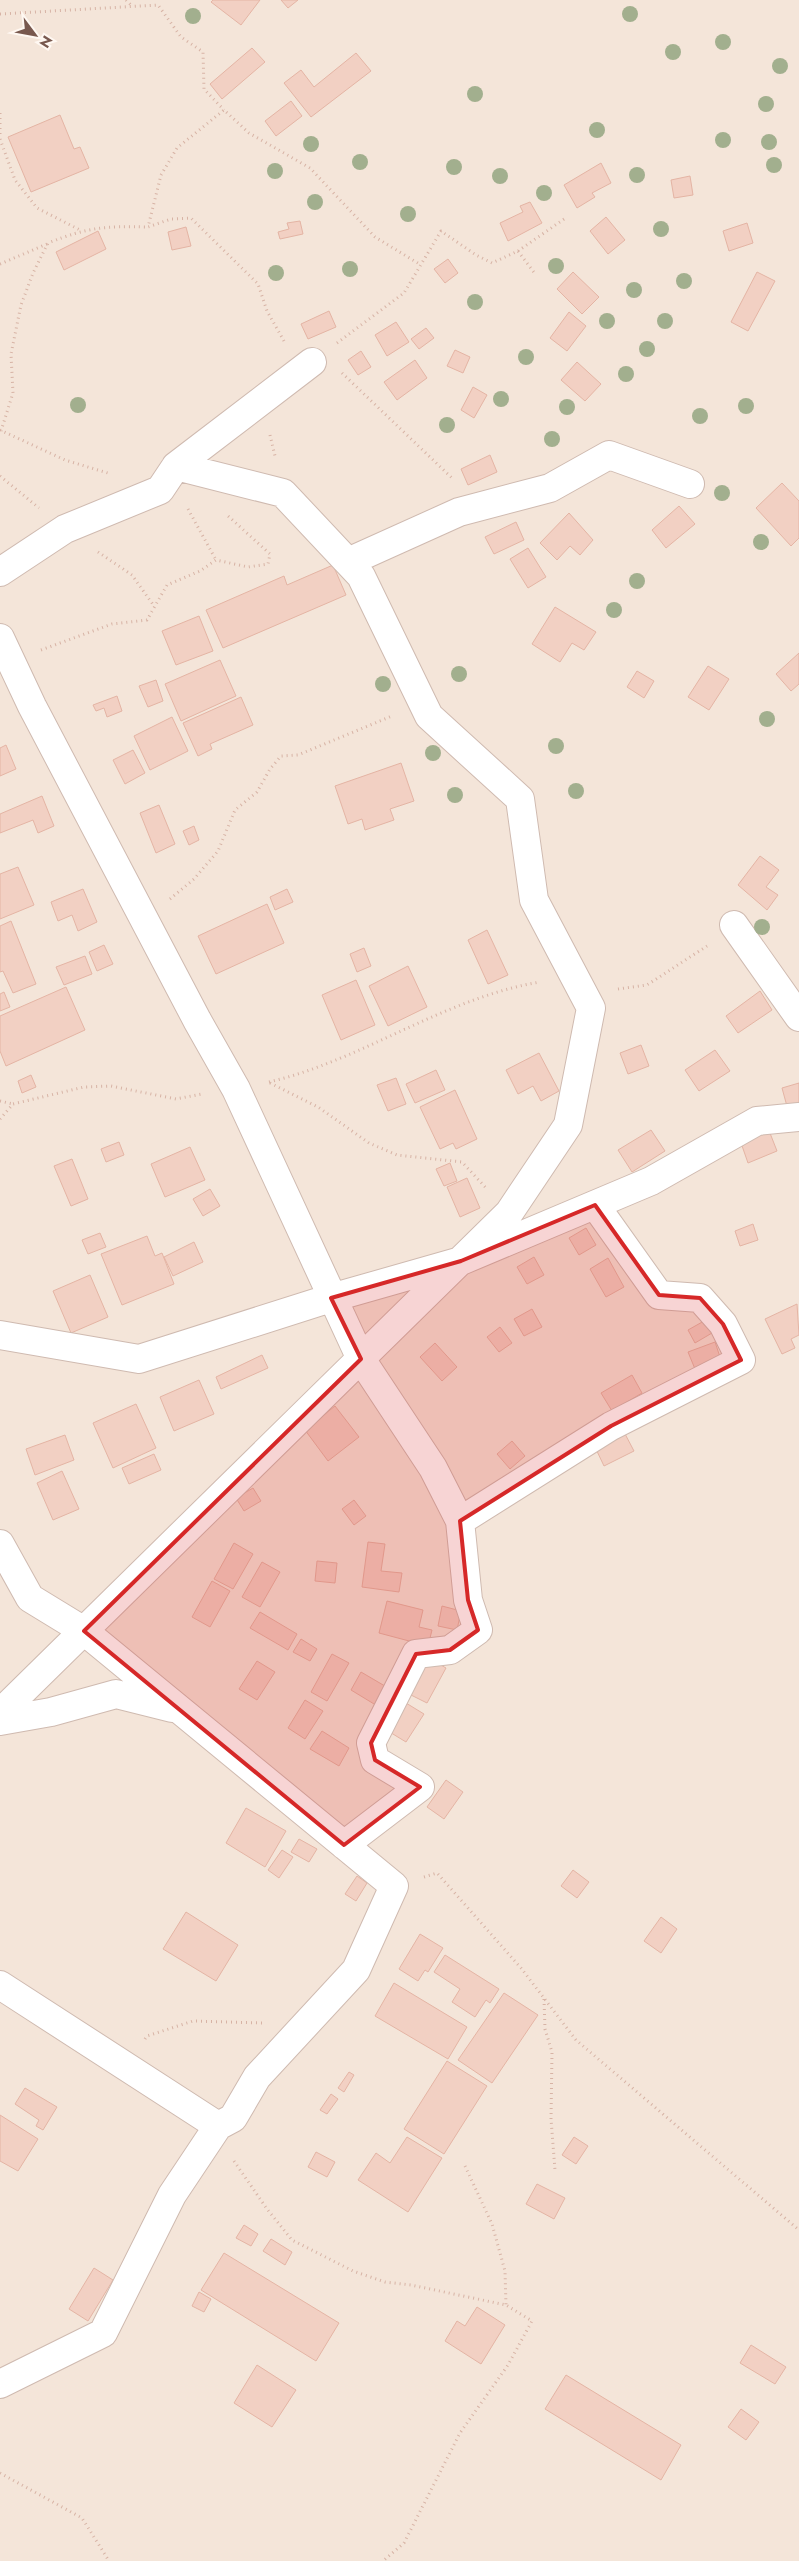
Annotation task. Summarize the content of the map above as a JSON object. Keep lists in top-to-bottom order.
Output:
{
  "north": "bottom right"
}
